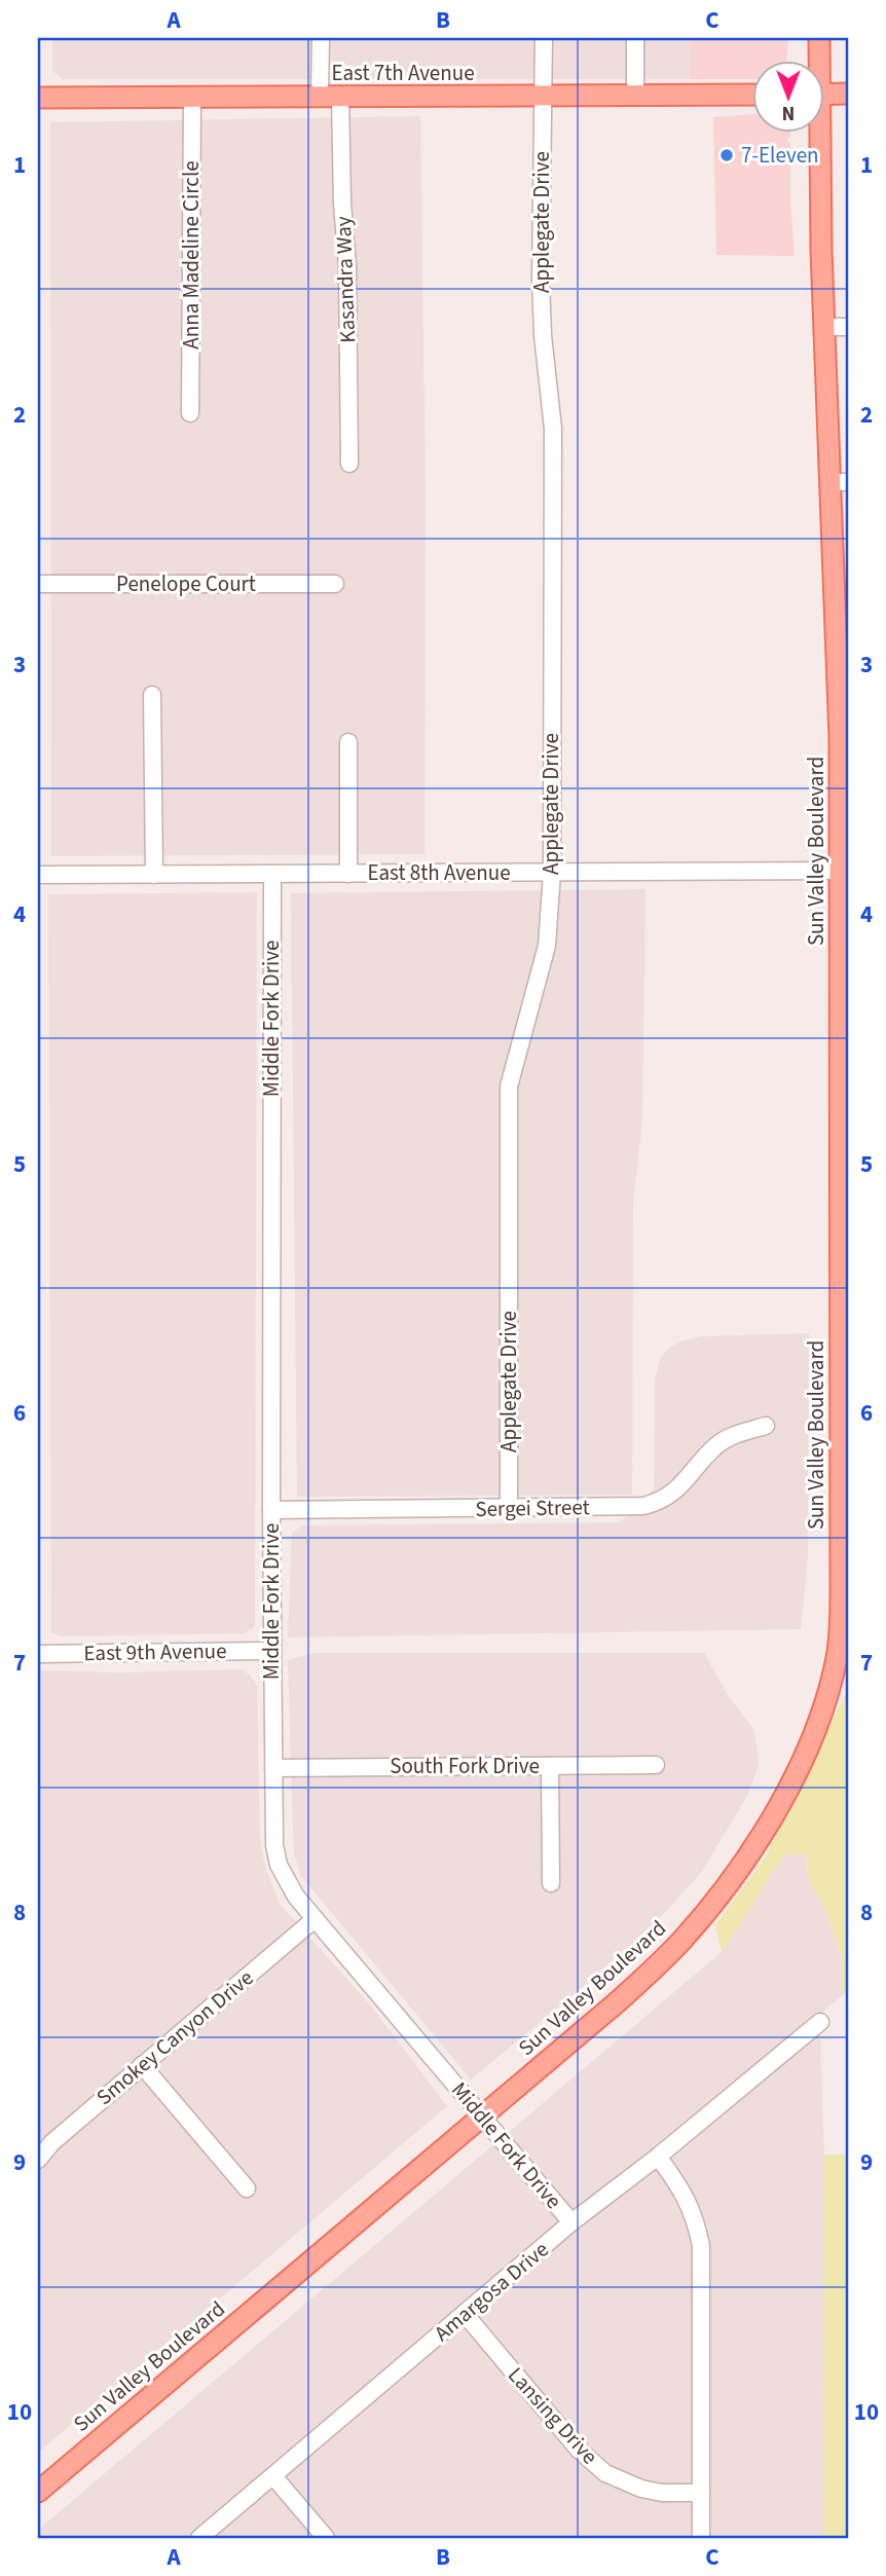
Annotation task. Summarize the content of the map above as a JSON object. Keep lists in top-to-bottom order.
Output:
{
  "streets": {
    "main road": ["East 7th Avenue", "Sun Valley Boulevard"],
    "street": [
      "Applegate Drive",
      "Anna Madeline Circle",
      "Kasandra Way",
      "Penelope Court",
      "East 8th Avenue",
      "Middle Fork Drive",
      "Sergei Street",
      "East 9th Avenue",
      "South Fork Drive",
      "Smokey Canyon Drive",
      "Amargosa Drive",
      "Lansing Drive"
    ]
  },
  "crossings": [
    ["East 7th Avenue", "Applegate Drive"],
    ["East 7th Avenue", "Anna Madeline Circle"],
    ["East 7th Avenue", "Kasandra Way"],
    ["Applegate Drive", "East 8th Avenue"],
    ["Applegate Drive", "Sergei Street"],
    ["Sun Valley Boulevard", "East 8th Avenue"],
    ["Sun Valley Boulevard", "Middle Fork Drive"],
    ["East 8th Avenue", "Middle Fork Drive"],
    ["Middle Fork Drive", "Sergei Street"],
    ["Middle Fork Drive", "East 9th Avenue"],
    ["Middle Fork Drive", "South Fork Drive"],
    ["Middle Fork Drive", "Smokey Canyon Drive"],
    ["Middle Fork Drive", "Amargosa Drive"],
    ["Amargosa Drive", "Lansing Drive"]
  ],
  "places": ["7-Eleven"],
  "north": "bottom",
  "grid": {
    "columns": ["A", "B", "C"],
    "rows": [
      "1",
      "2",
      "3",
      "4",
      "5",
      "6",
      "7",
      "8",
      "9",
      "10"
    ]
  }
}
